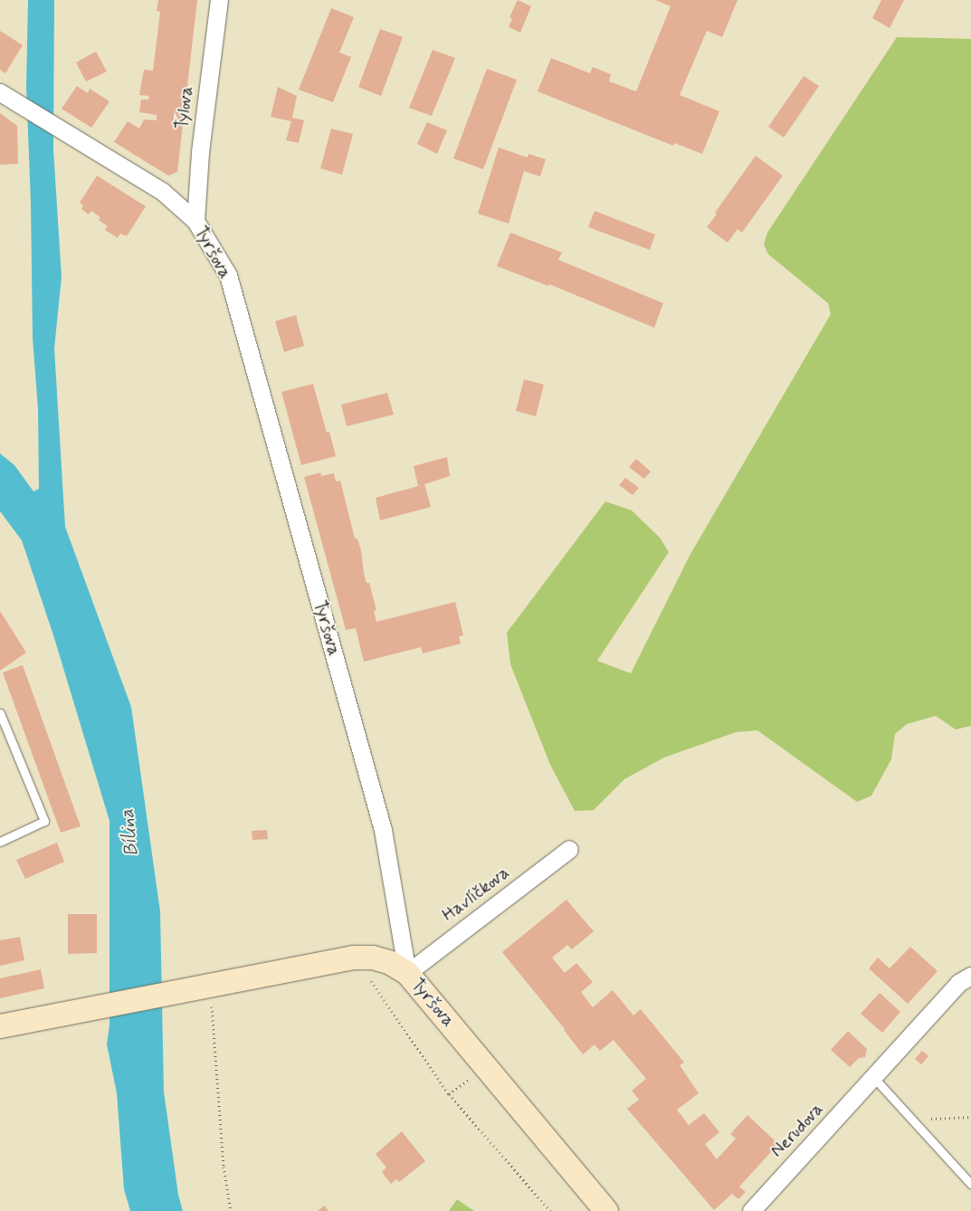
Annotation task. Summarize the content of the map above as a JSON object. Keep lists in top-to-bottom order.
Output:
{
  "streets": {
    "main road": ["Tyršova"],
    "street": ["Tylova", "Havlíčkova", "Nerudova"]
  },
  "crossings": [
    ["Tylova", "Tyršova"],
    ["Tyršova", "Havlíčkova"]
  ],
  "water": ["Bílina"]
}
